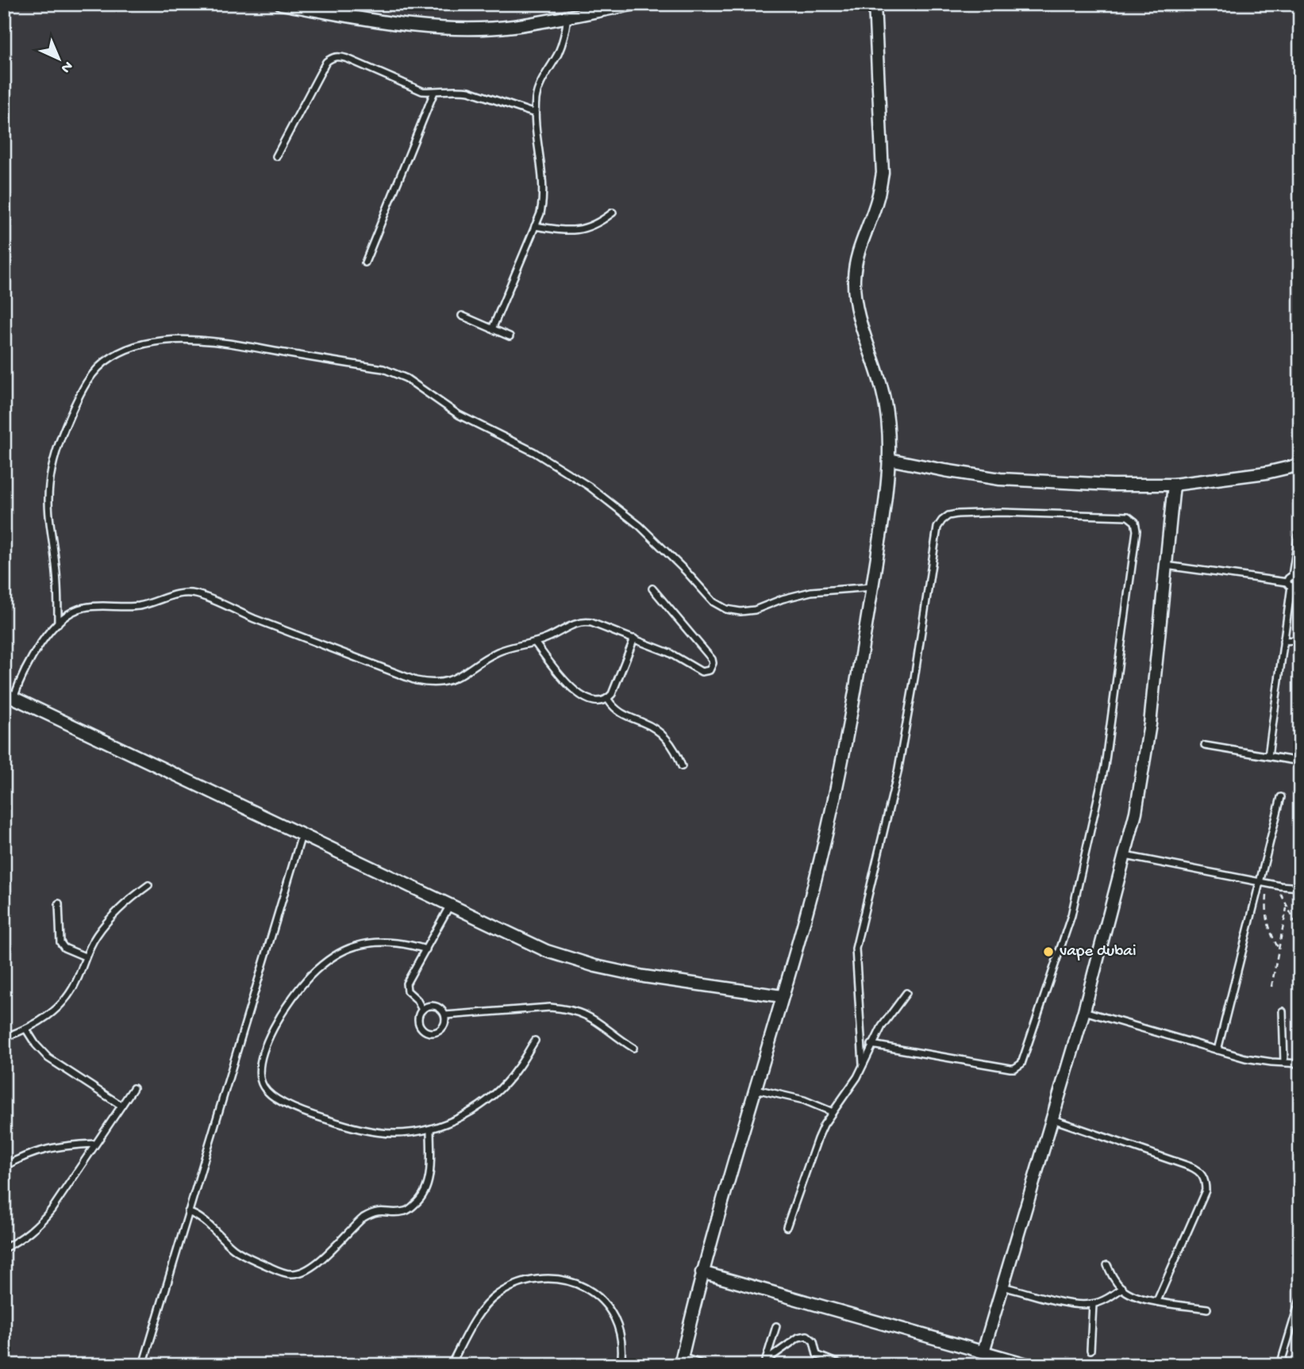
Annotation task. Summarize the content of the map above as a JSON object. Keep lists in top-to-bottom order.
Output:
{
  "places": ["vape dubai"],
  "north": "bottom right"
}
